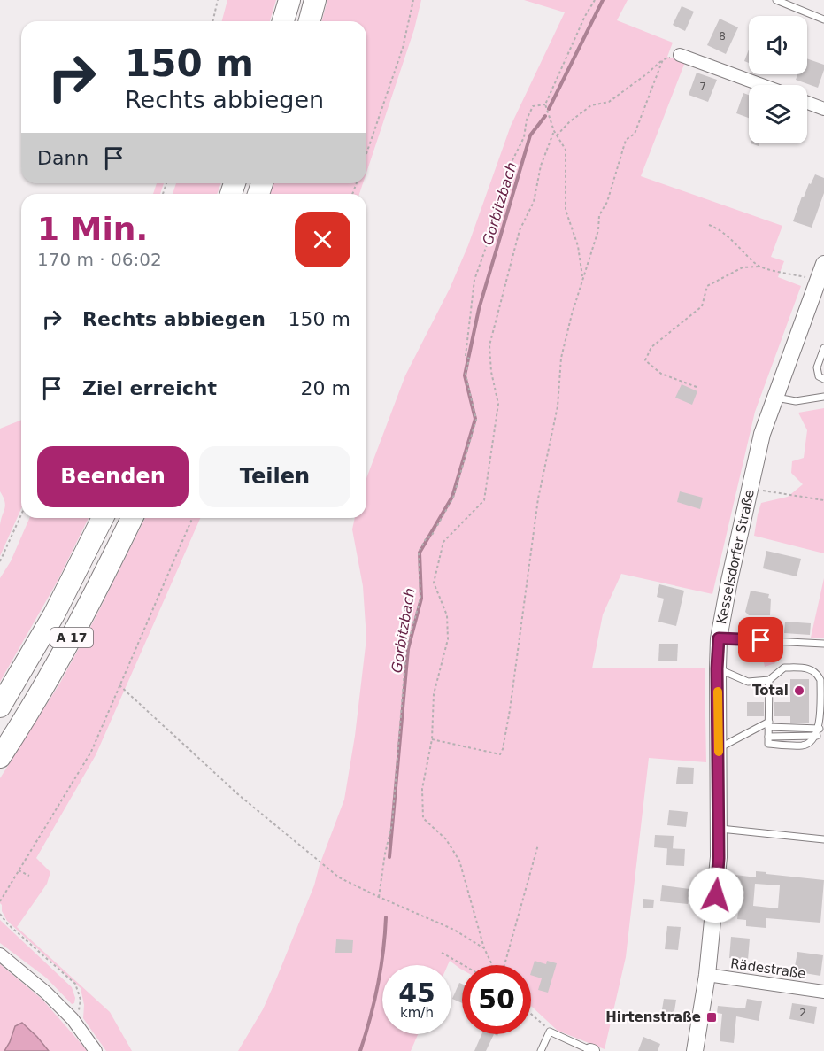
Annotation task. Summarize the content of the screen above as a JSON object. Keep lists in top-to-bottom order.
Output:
{
  "streets": {
    "highway": ["A 17"],
    "main road": ["Kesselsdorfer Straße"],
    "street": ["Rädestraße"]
  },
  "crossings": [
    ["Kesselsdorfer Straße", "Rädestraße"]
  ],
  "water": ["Gorbitzbach"],
  "places": {
    "other": ["Total"],
    "transit": ["Hirtenstraße"]
  },
  "house_numbers": ["8", "7", "2"],
  "page": {
    "turn": ["150 m", "Rechts abbiegen"],
    "then": "Dann",
    "heading": ["1 Min.", "170 m · 06:02"],
    "list": [
      {
        "name": "Rechts abbiegen",
        "value": "150 m"
      },
      {
        "name": "Ziel erreicht",
        "value": "20 m"
      }
    ],
    "buttons": ["Beenden", "Teilen"],
    "speed": "45 km/h",
    "limit": "50"
  }
}
